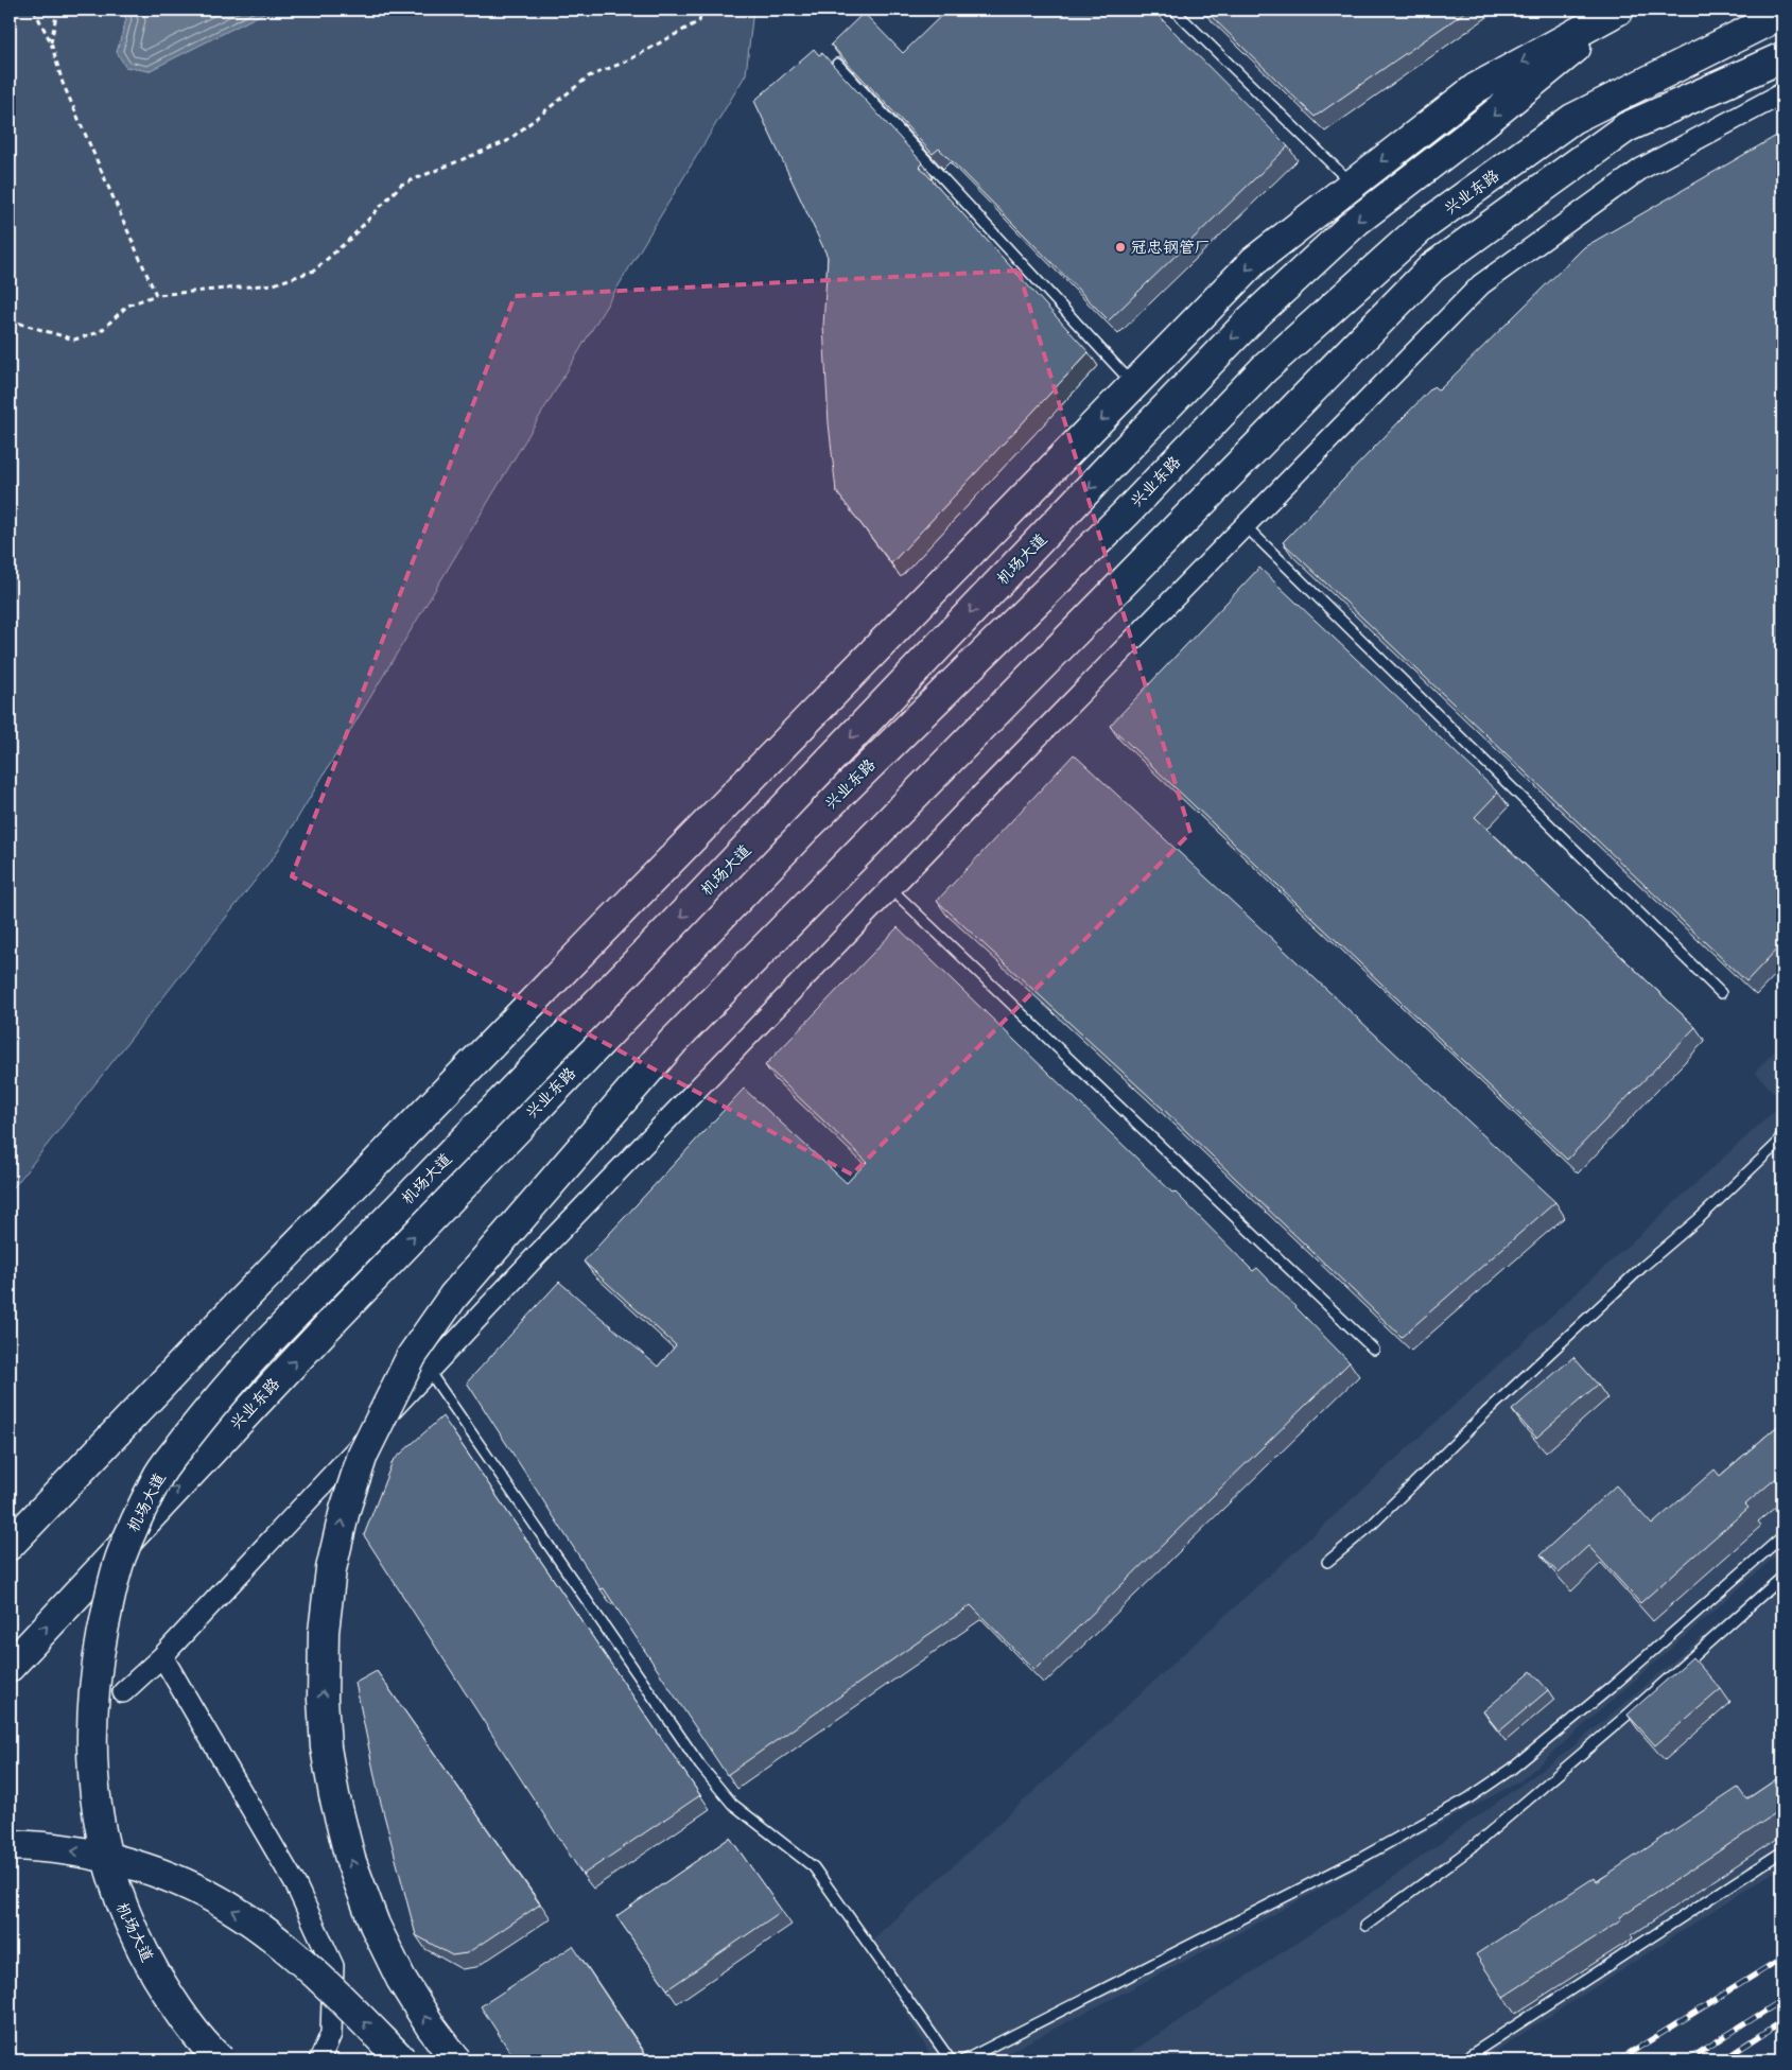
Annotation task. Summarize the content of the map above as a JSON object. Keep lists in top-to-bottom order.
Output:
{
  "streets": {
    "main road": ["兴业东路", "机场大道"]
  },
  "places": ["冠忠钢管厂"]
}
